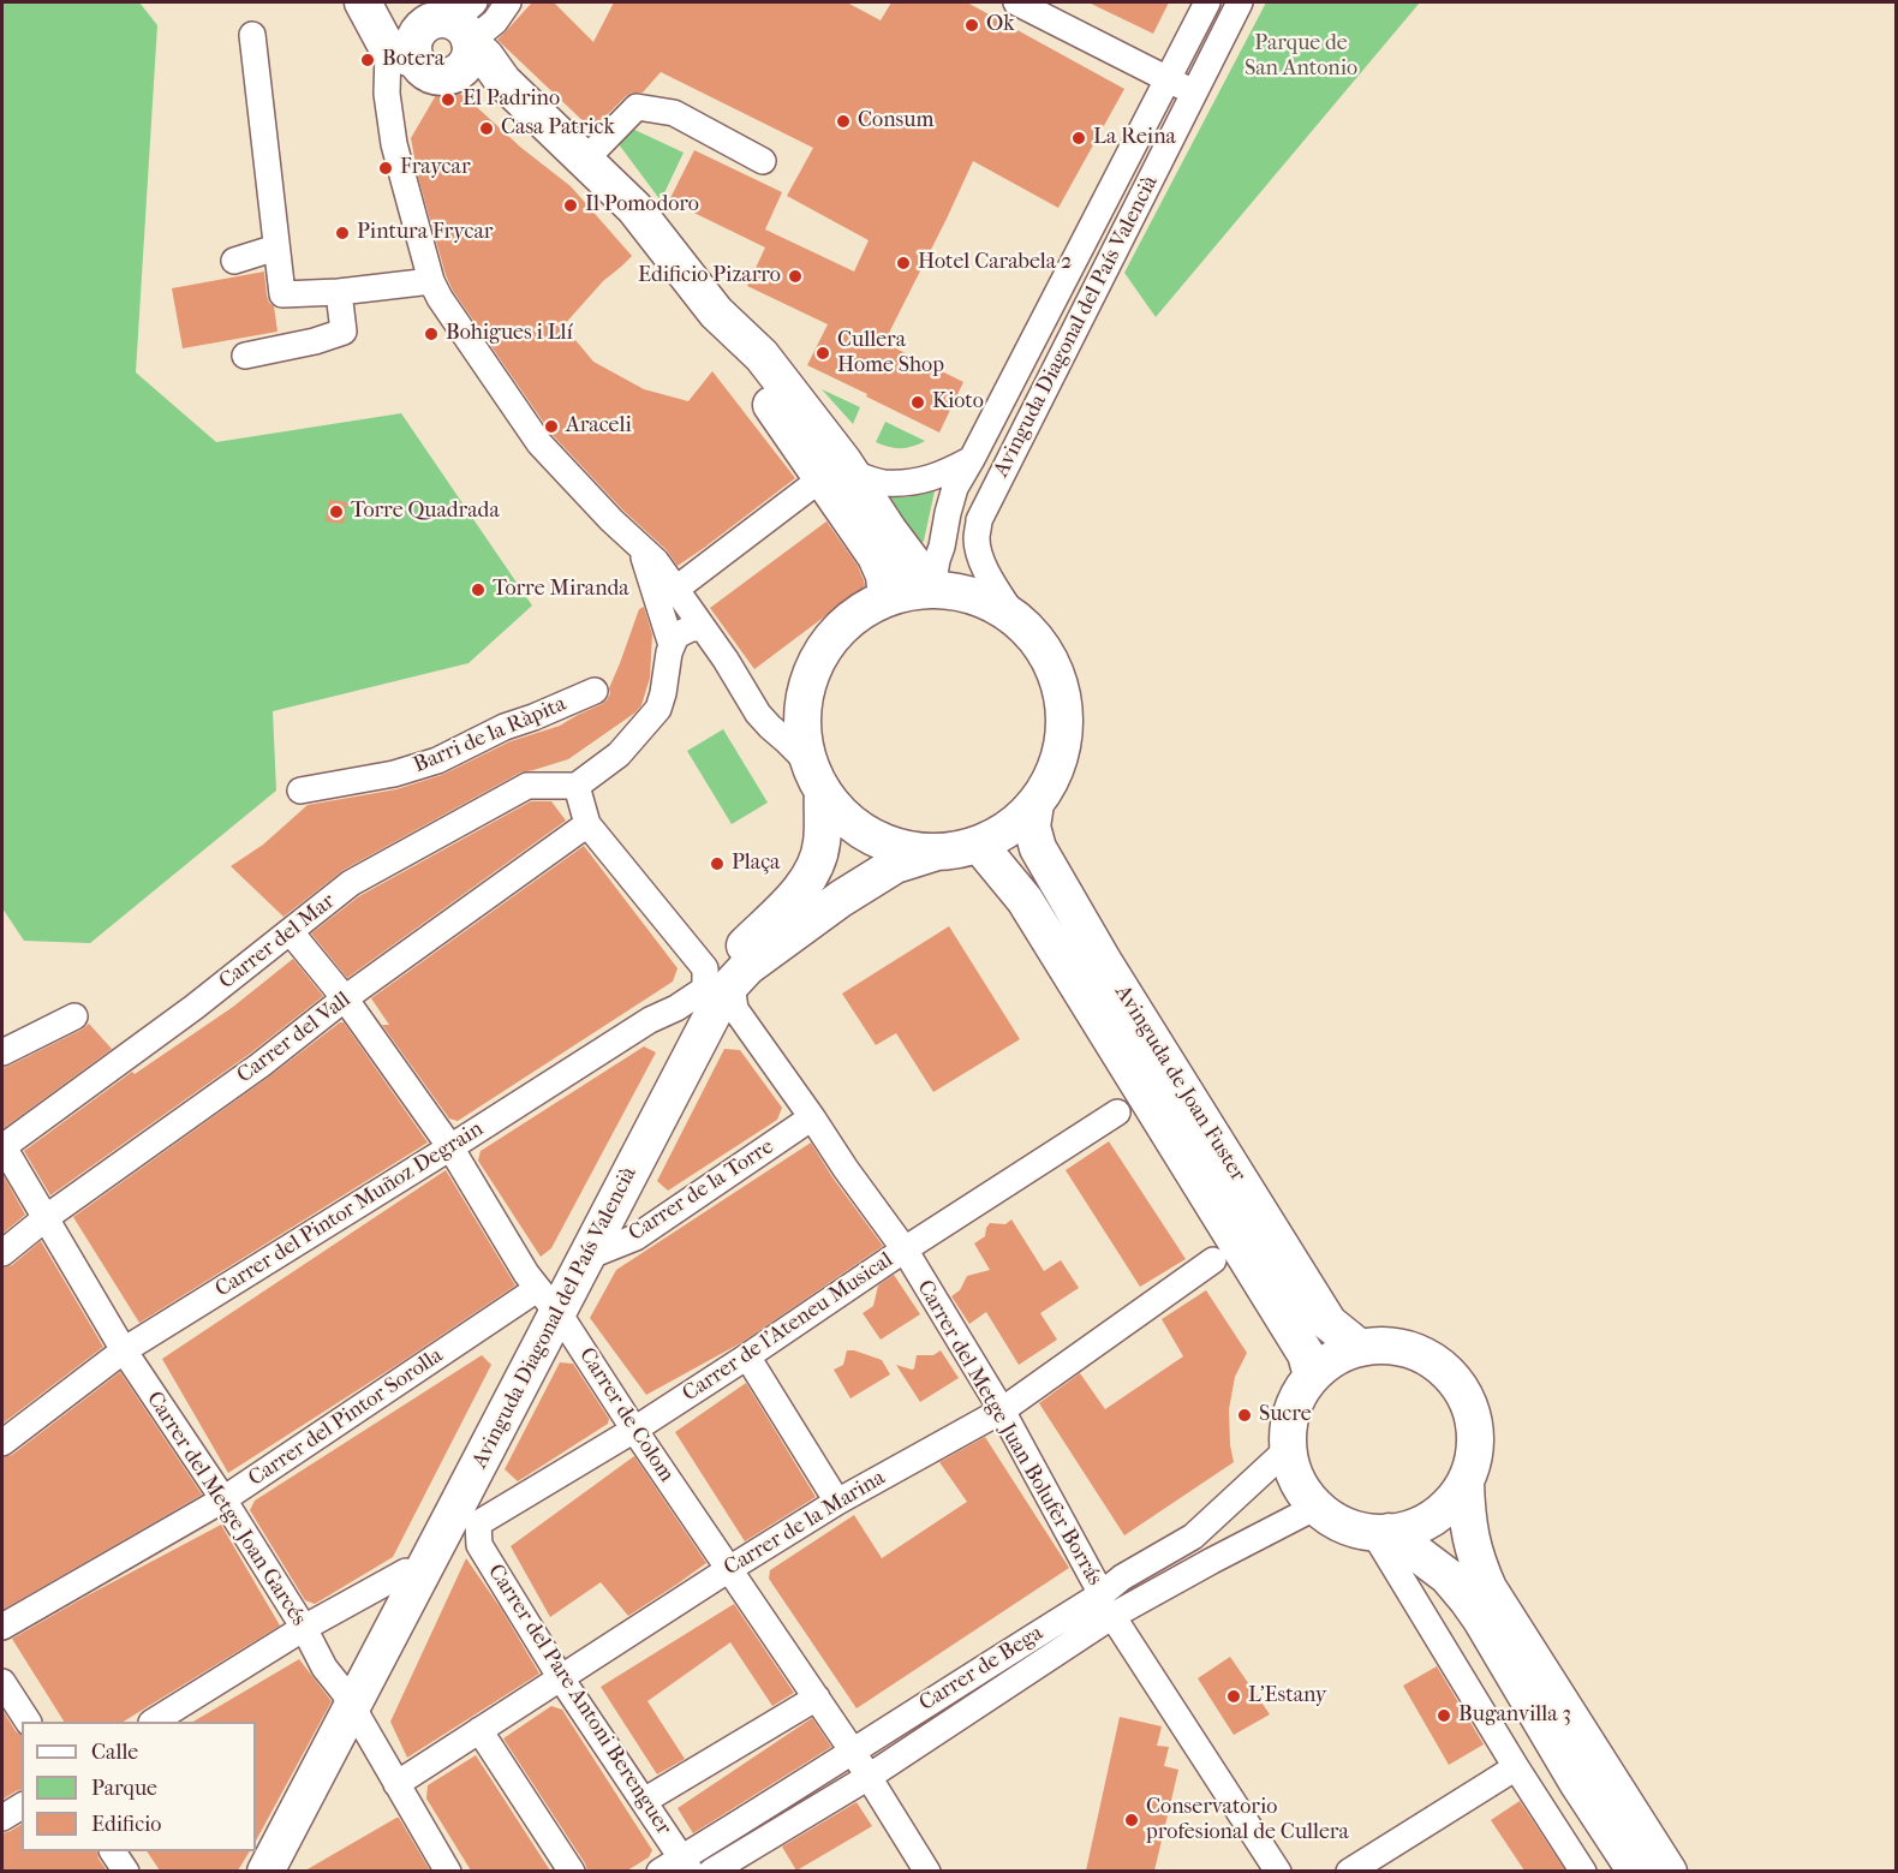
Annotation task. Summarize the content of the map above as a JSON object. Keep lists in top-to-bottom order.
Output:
{
  "streets": {
    "street": [
      "Avinguda Diagonal del País Valencià",
      "Barri de la Ràpita",
      "Carrer del Mar",
      "Carrer del Vall",
      "Avinguda de Joan Fuster",
      "Carrer de la Torre",
      "Carrer del Pintor Muñoz Degrain",
      "Carrer de l'Ateneu Musical",
      "Carrer de Colom",
      "Carrer del Pintor Sorolla",
      "Carrer del Metge Juan Bolufer Borrás",
      "Carrer del Metge Joan Garcés",
      "Carrer de la Marina",
      "Carrer de Bega",
      "Carrer del Pare Antoni Berenguer"
    ]
  },
  "crossings": [
    ["Avinguda Diagonal del País Valencià", "Avinguda de Joan Fuster"],
    ["Avinguda Diagonal del País Valencià", "Carrer de la Torre"],
    ["Avinguda Diagonal del País Valencià", "Carrer del Pintor Muñoz Degrain"],
    ["Avinguda Diagonal del País Valencià", "Carrer de l'Ateneu Musical"],
    ["Avinguda Diagonal del País Valencià", "Carrer de Colom"],
    ["Avinguda Diagonal del País Valencià", "Carrer del Pintor Sorolla"],
    ["Avinguda Diagonal del País Valencià", "Carrer del Metge Juan Bolufer Borrás"],
    ["Avinguda Diagonal del País Valencià", "Carrer del Metge Joan Garcés"],
    ["Avinguda Diagonal del País Valencià", "Carrer del Pare Antoni Berenguer"],
    ["Carrer del Mar", "Carrer de Colom"],
    ["Carrer del Mar", "Carrer del Metge Joan Garcés"],
    ["Carrer del Vall", "Carrer de Colom"],
    ["Carrer del Vall", "Carrer del Metge Juan Bolufer Borrás"],
    ["Carrer del Vall", "Carrer del Metge Joan Garcés"],
    ["Avinguda de Joan Fuster", "Carrer de Bega"],
    ["Carrer de la Torre", "Carrer del Metge Juan Bolufer Borrás"],
    ["Carrer del Pintor Muñoz Degrain", "Carrer de Colom"],
    ["Carrer del Pintor Muñoz Degrain", "Carrer del Metge Juan Bolufer Borrás"],
    ["Carrer del Pintor Muñoz Degrain", "Carrer del Metge Joan Garcés"],
    ["Carrer de l'Ateneu Musical", "Carrer de Colom"],
    ["Carrer de l'Ateneu Musical", "Carrer del Metge Juan Bolufer Borrás"],
    ["Carrer de l'Ateneu Musical", "Carrer del Pare Antoni Berenguer"],
    ["Carrer de Colom", "Carrer del Pintor Sorolla"],
    ["Carrer de Colom", "Carrer de la Marina"],
    ["Carrer de Colom", "Carrer de Bega"],
    ["Carrer del Pintor Sorolla", "Carrer del Metge Joan Garcés"],
    ["Carrer del Metge Juan Bolufer Borrás", "Carrer de la Marina"],
    ["Carrer del Metge Juan Bolufer Borrás", "Carrer de Bega"],
    ["Carrer del Metge Joan Garcés", "Carrer de la Marina"],
    ["Carrer de la Marina", "Carrer del Pare Antoni Berenguer"],
    ["Carrer de Bega", "Carrer del Pare Antoni Berenguer"]
  ],
  "parks": ["Parque de San Antonio"],
  "places": [
    "Ok",
    "Botera",
    "El Padrino",
    "Consum",
    "Casa Patrick",
    "La Reina",
    "Fraycar",
    "Il Pomodoro",
    "Pintura Frycar",
    "Hotel Carabela 2",
    "Edificio Pizarro",
    "Bohigues i Llí",
    "Cullera Home Shop",
    "Kioto",
    "Araceli",
    "Torre Quadrada",
    "Torre Miranda",
    "Plaça",
    "Sucre",
    "L'Estany",
    "Buganvilla 3",
    "Conservatorio profesional de Cullera"
  ],
  "legend": ["Calle", "Parque", "Edificio"]
}
